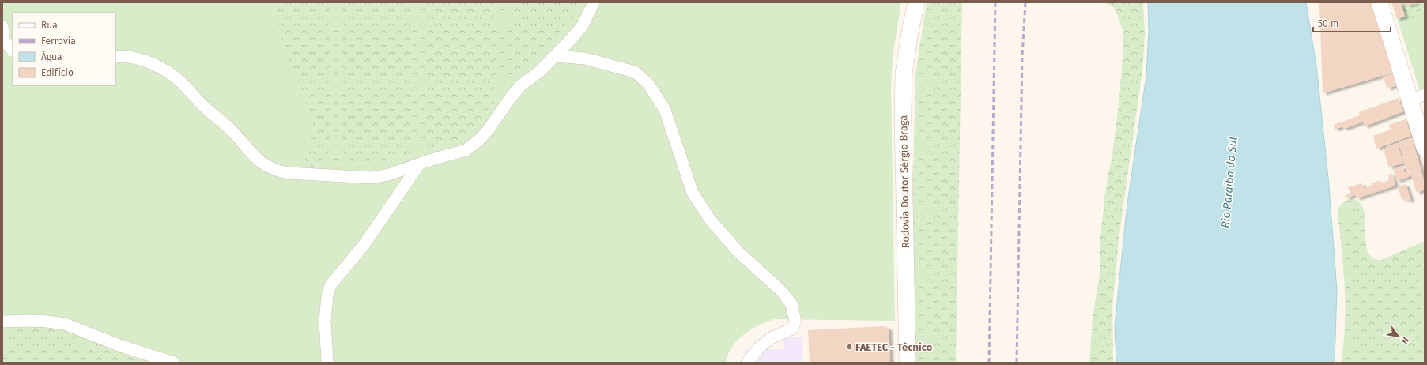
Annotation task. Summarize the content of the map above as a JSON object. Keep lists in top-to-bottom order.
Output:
{
  "streets": {
    "main road": ["Rodovia Doutor Sérgio Braga"]
  },
  "water": ["Rio Paraíba do Sul"],
  "places": ["FAETEC - Técnico"],
  "legend": [
    "Rua",
    "Ferrovia",
    "Água",
    "Edifício"
  ],
  "scale_bar": "50 m",
  "north": "bottom right"
}
